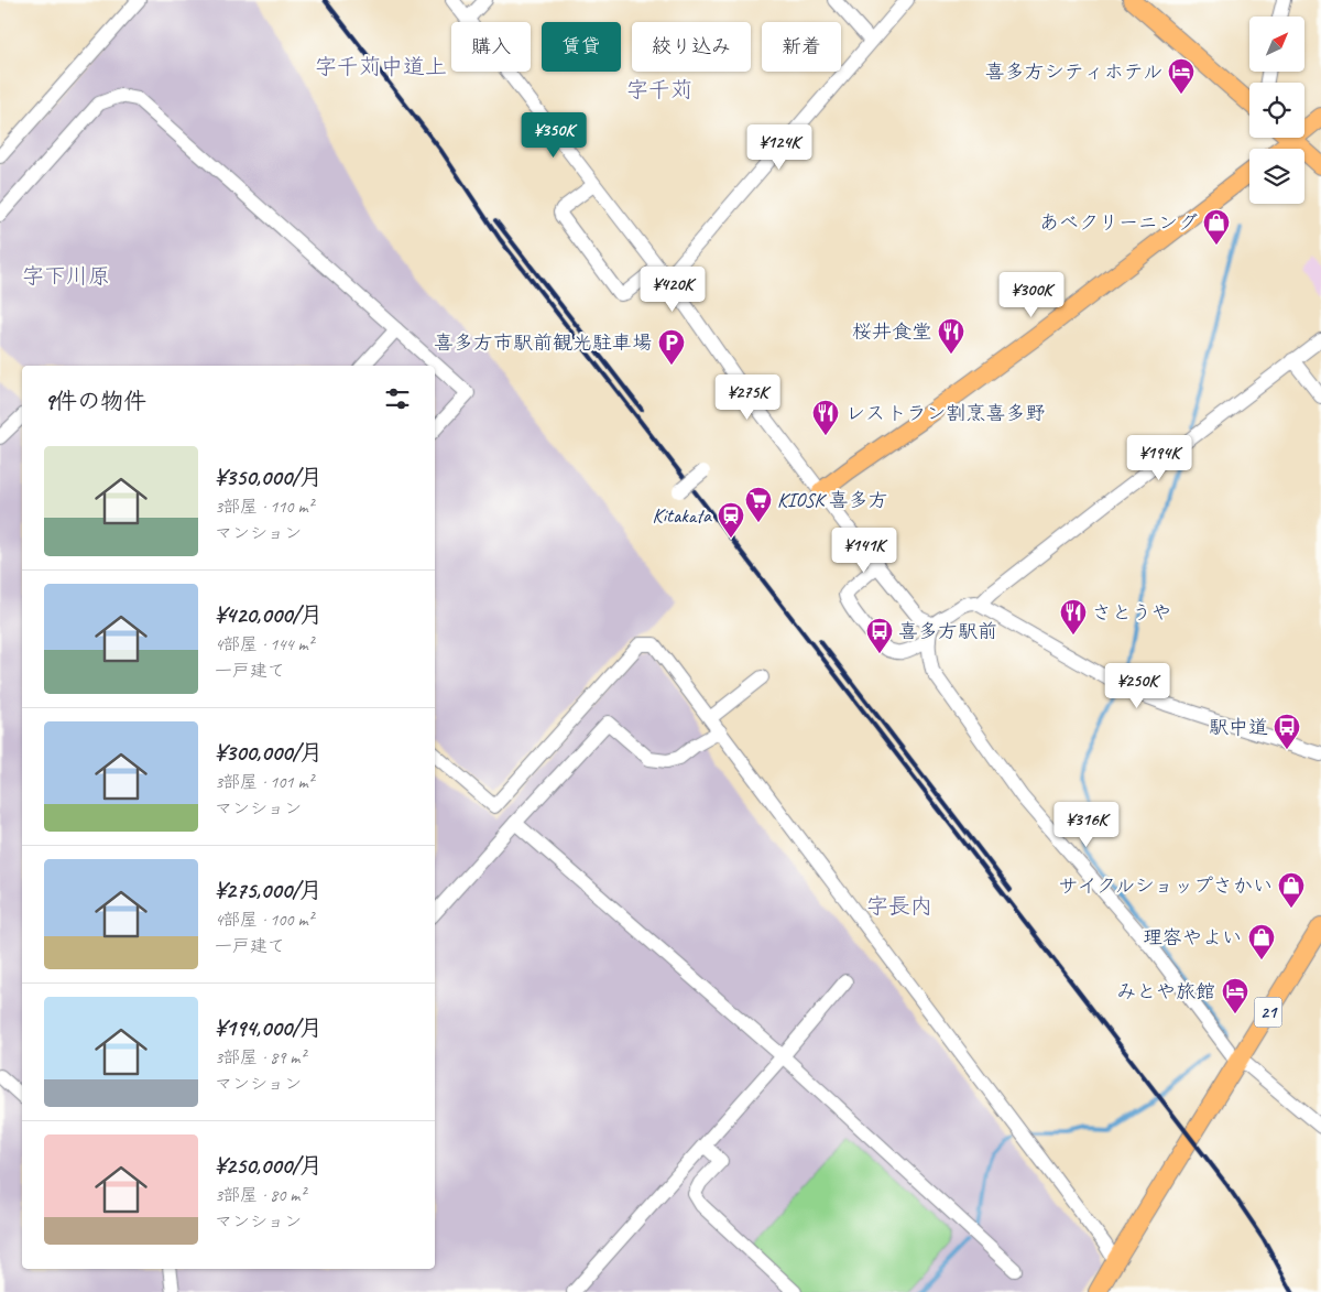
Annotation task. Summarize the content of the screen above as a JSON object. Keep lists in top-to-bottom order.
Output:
{
  "streets": {
    "main road": ["21"]
  },
  "districts": [
    "字千苅中道上",
    "字千苅",
    "字下川原",
    "字長内"
  ],
  "places": {
    "hotel": ["喜多方シティホテル", "みとや旅館"],
    "shop": ["あべクリーニング", "サイクルショップさかい", "理容やよい"],
    "restaurant": ["桜井食堂", "レストラン割烹喜多野", "さとうや"],
    "parking": ["喜多方市駅前観光駐車場"],
    "supermarket": ["KIOSK 喜多方"],
    "station": ["Kitakata"],
    "bus stop": ["喜多方駅前", "駅中道"]
  },
  "north": "top right",
  "page": {
    "chip": [
      "購入",
      "賃貸",
      "絞り込み",
      "新着"
    ],
    "price": [
      "¥350K",
      "¥124K",
      "¥420K",
      "¥300K",
      "¥275K",
      "¥194K",
      "¥141K",
      "¥250K",
      "¥316K"
    ],
    "heading": "9件の物件",
    "list": [
      {
        "name": "¥350,000/月",
        "note": "3部屋 · 110 m² · マンション"
      },
      {
        "name": "¥420,000/月",
        "note": "4部屋 · 144 m² · 一戸建て"
      },
      {
        "name": "¥300,000/月",
        "note": "3部屋 · 101 m² · マンション"
      },
      {
        "name": "¥275,000/月",
        "note": "4部屋 · 100 m² · 一戸建て"
      },
      {
        "name": "¥194,000/月",
        "note": "3部屋 · 89 m² · マンション"
      },
      {
        "name": "¥250,000/月",
        "note": "3部屋 · 80 m² · マンション"
      }
    ]
  }
}
